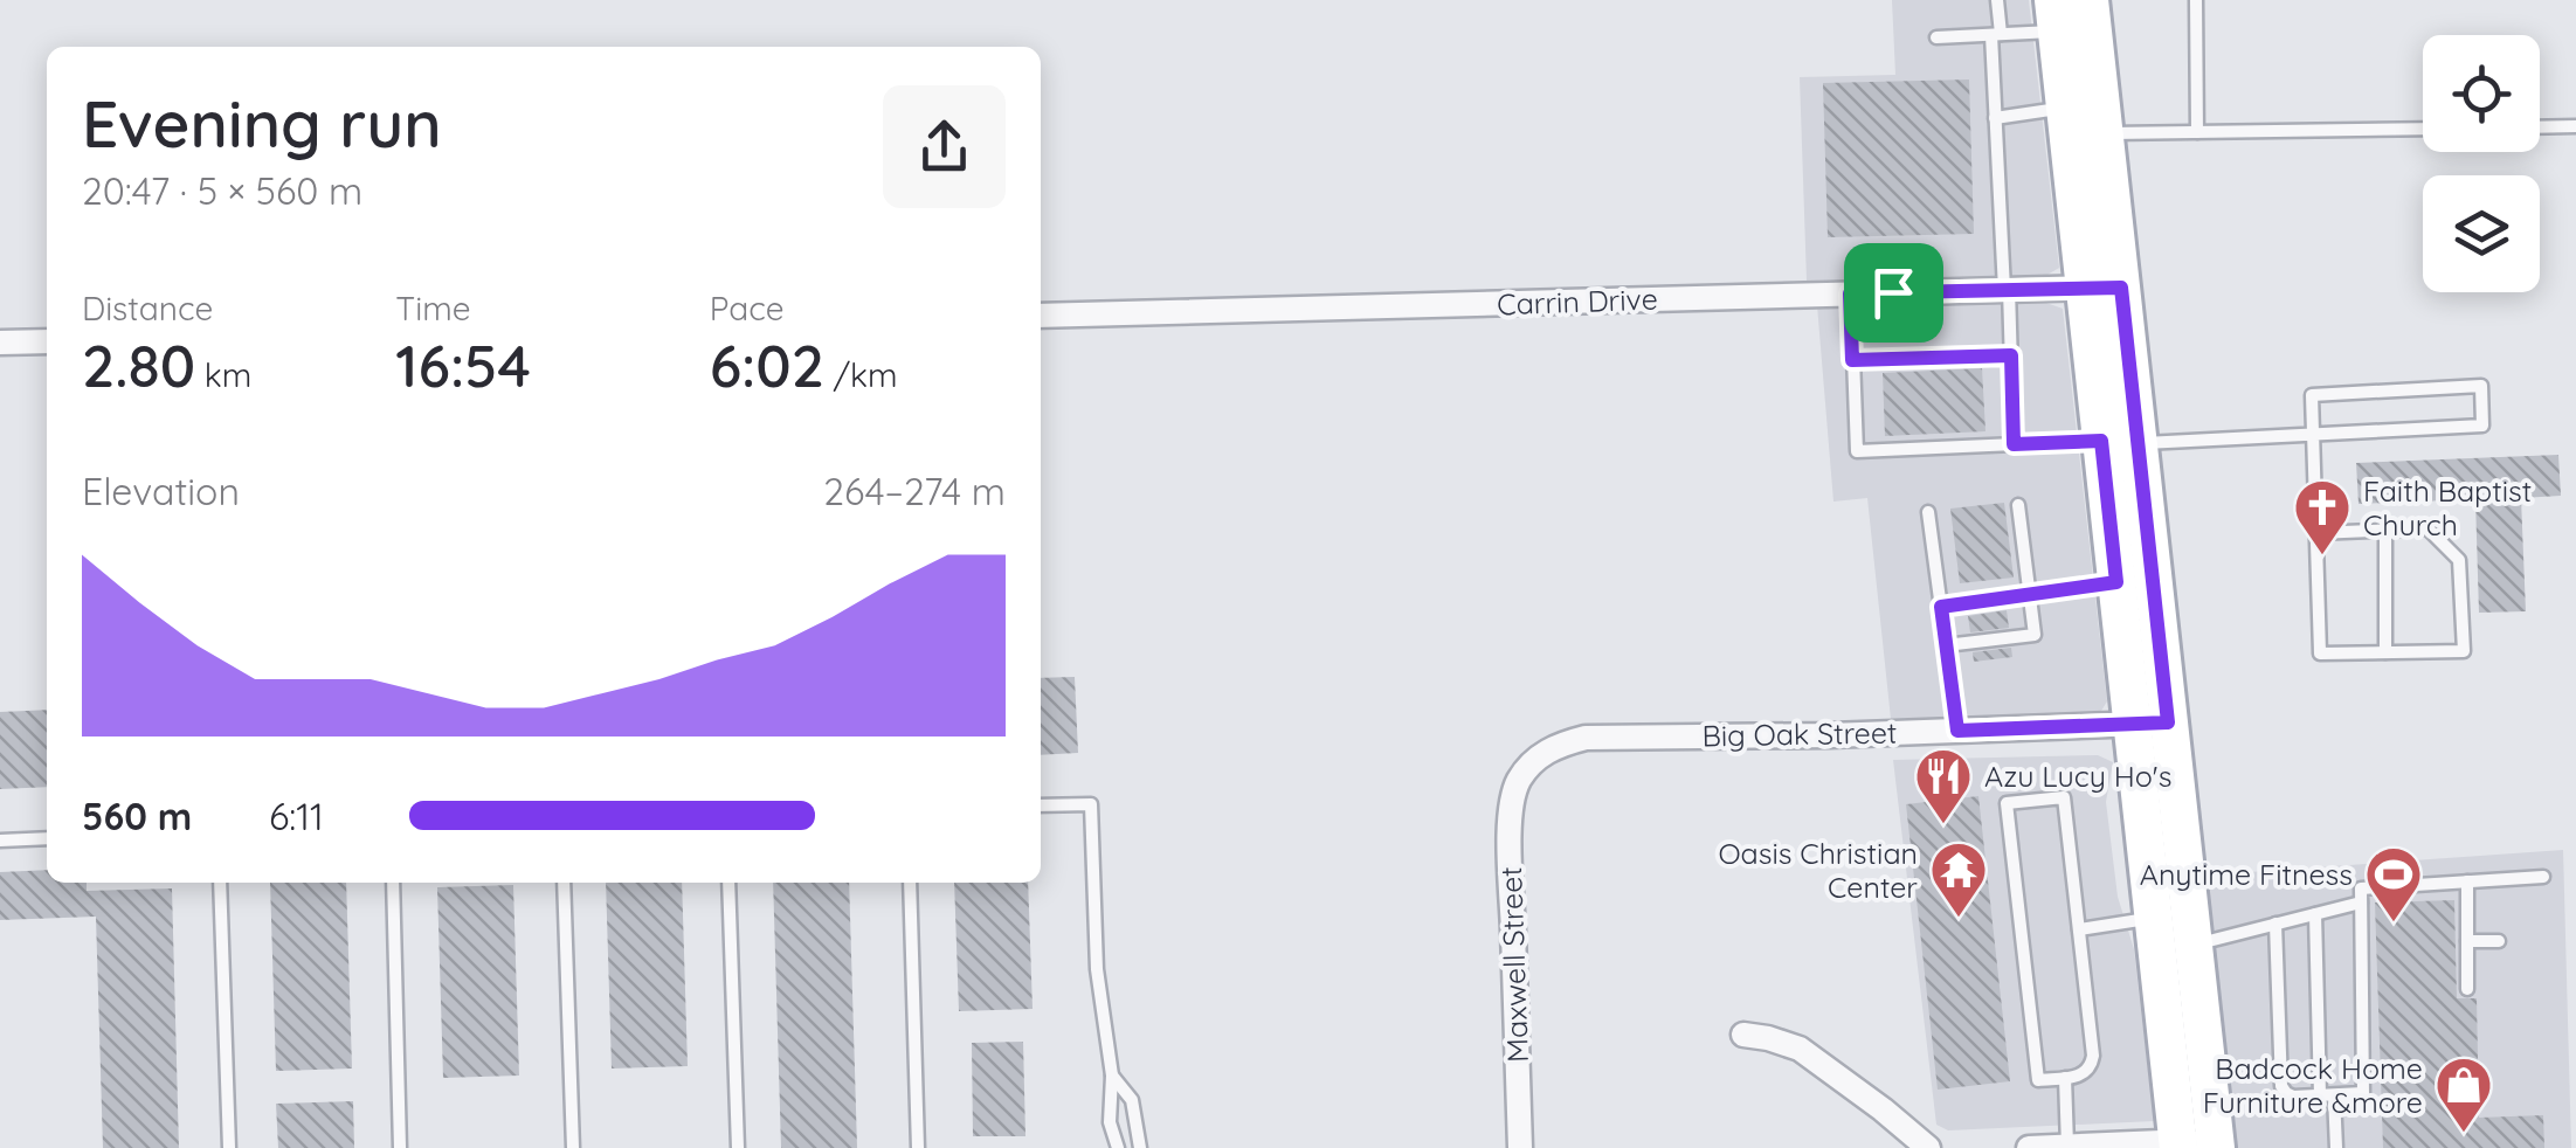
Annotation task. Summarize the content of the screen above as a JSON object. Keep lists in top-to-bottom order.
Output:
{
  "streets": {
    "street": ["Carrin Drive", "Big Oak Street", "Maxwell Street"]
  },
  "crossings": [
    ["Big Oak Street", "Maxwell Street"]
  ],
  "places": {
    "church": ["Faith Baptist Church"],
    "restaurant": ["Azu Lucy Ho's"],
    "temple": ["Oasis Christian Center"],
    "sports": ["Anytime Fitness"],
    "shop": ["Badcock Home Furniture &more"]
  },
  "page": {
    "heading": ["Evening run", "20:47 · 5 × 560 m"],
    "stats": [
      ["Distance", "2.80 km"],
      ["Time", "16:54"],
      ["Pace", "6:02 /km"]
    ],
    "chart": ["Elevation", "264–274 m"],
    "list": [
      {
        "name": "560 m",
        "note": "6:11"
      }
    ]
  }
}
